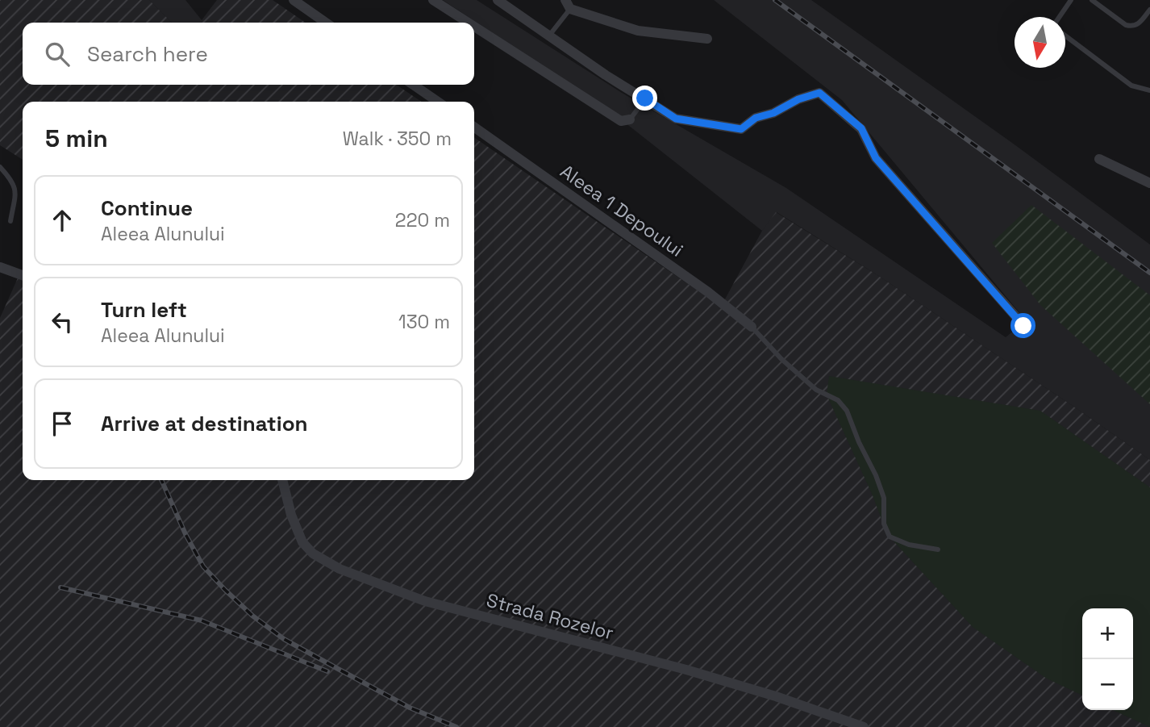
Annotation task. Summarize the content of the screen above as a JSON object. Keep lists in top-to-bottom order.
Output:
{
  "streets": {
    "street": ["Aleea 1 Depoului", "Strada Rozelor"]
  },
  "north": "bottom",
  "page": {
    "search": "Search here",
    "heading": ["5 min", "Walk · 350 m"],
    "list": [
      ["Continue", "Aleea Alunului", "220 m"],
      ["Turn left", "Aleea Alunului", "130 m"],
      "Arrive at destination"
    ],
    "map_buttons": ["+", "−"]
  }
}
